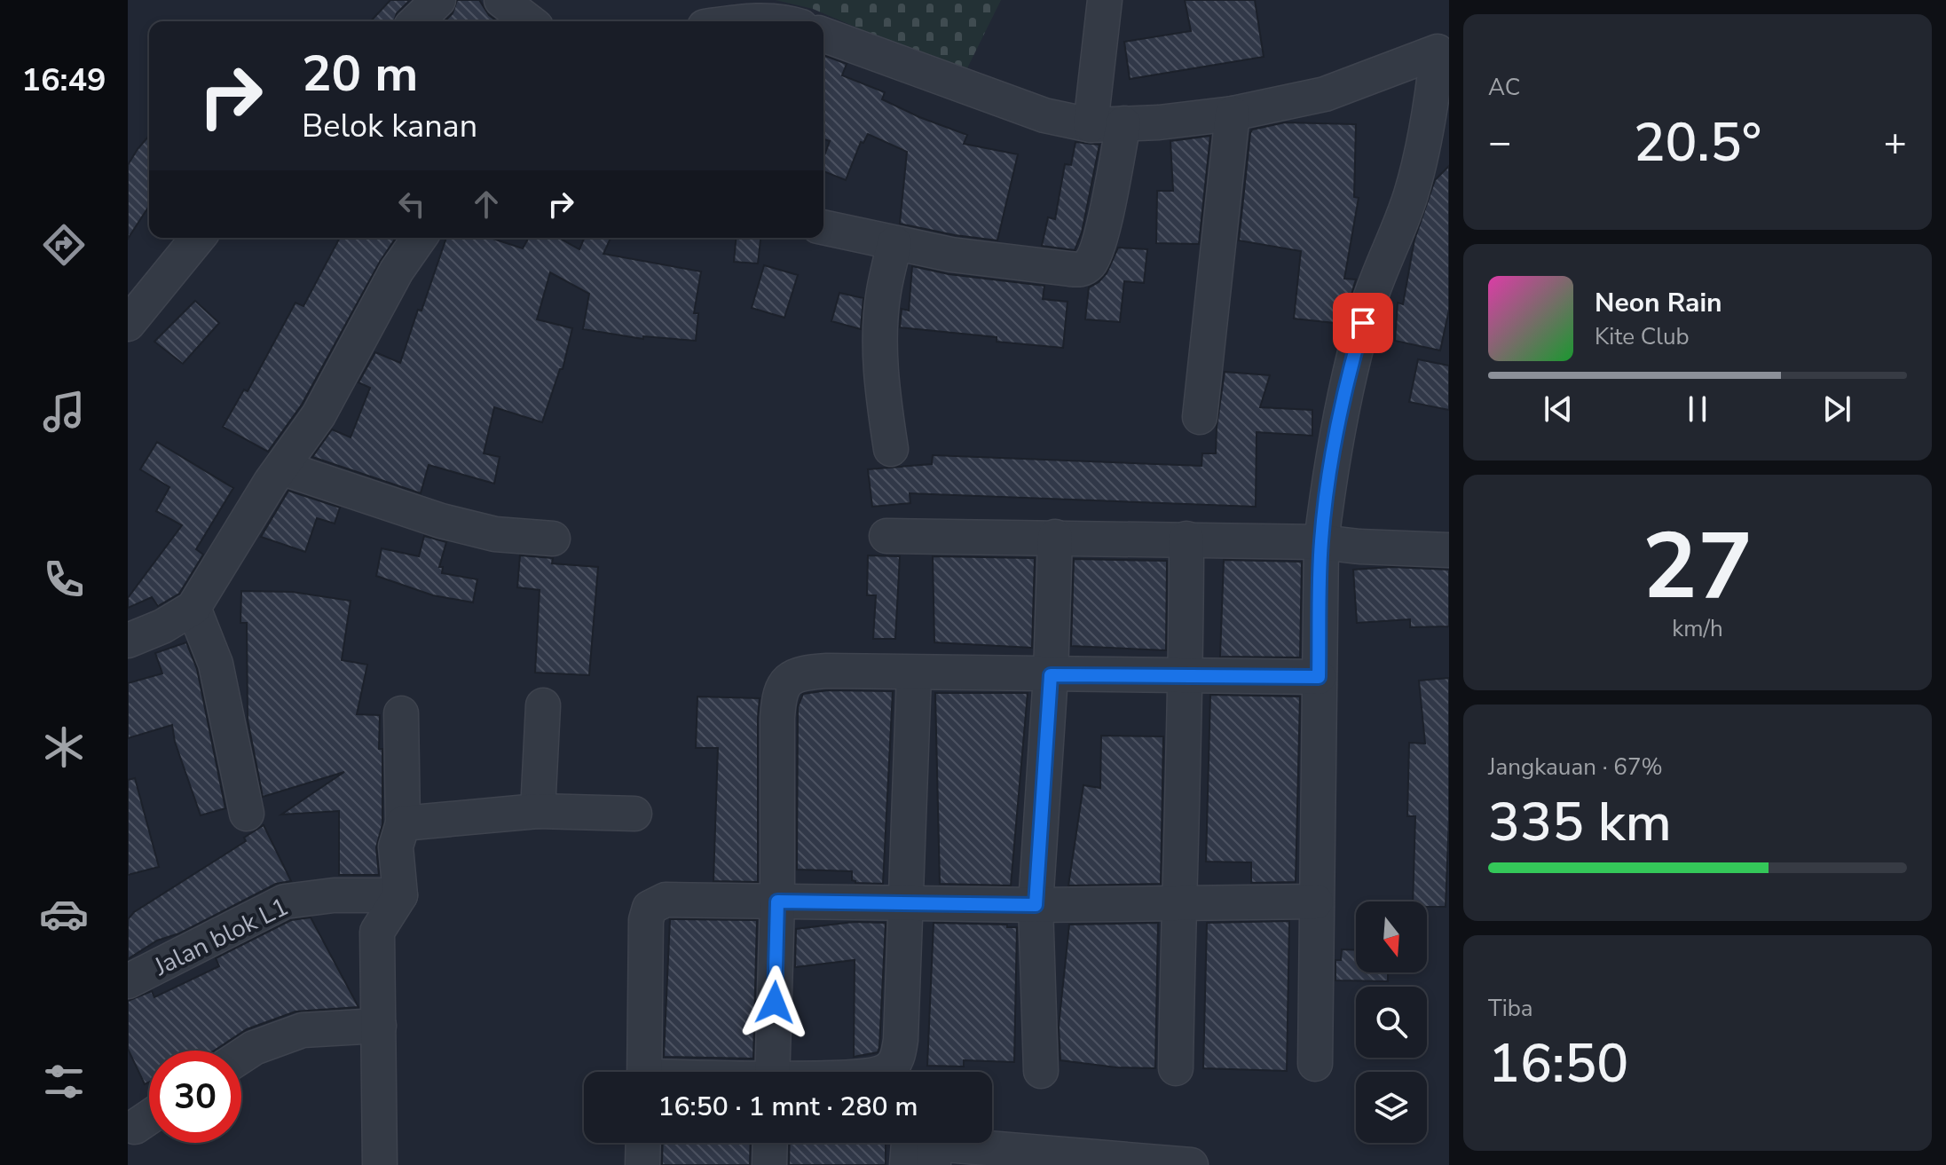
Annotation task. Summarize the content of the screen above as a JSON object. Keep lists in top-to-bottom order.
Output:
{
  "streets": {
    "street": ["Jalan blok L1"]
  },
  "north": "bottom",
  "page": {
    "tabs": "16:49",
    "tile": [
      "AC",
      ["27", "km/h"],
      ["Jangkauan · 67%", "335 km"],
      ["Tiba", "16:50"]
    ],
    "turn": ["20 m", "Belok kanan"],
    "heat": ["−", "20.5°", "+"],
    "song": ["Neon Rain", "Kite Club"],
    "limit": "30",
    "trip": "16:50 · 1 mnt · 280 m"
  }
}
